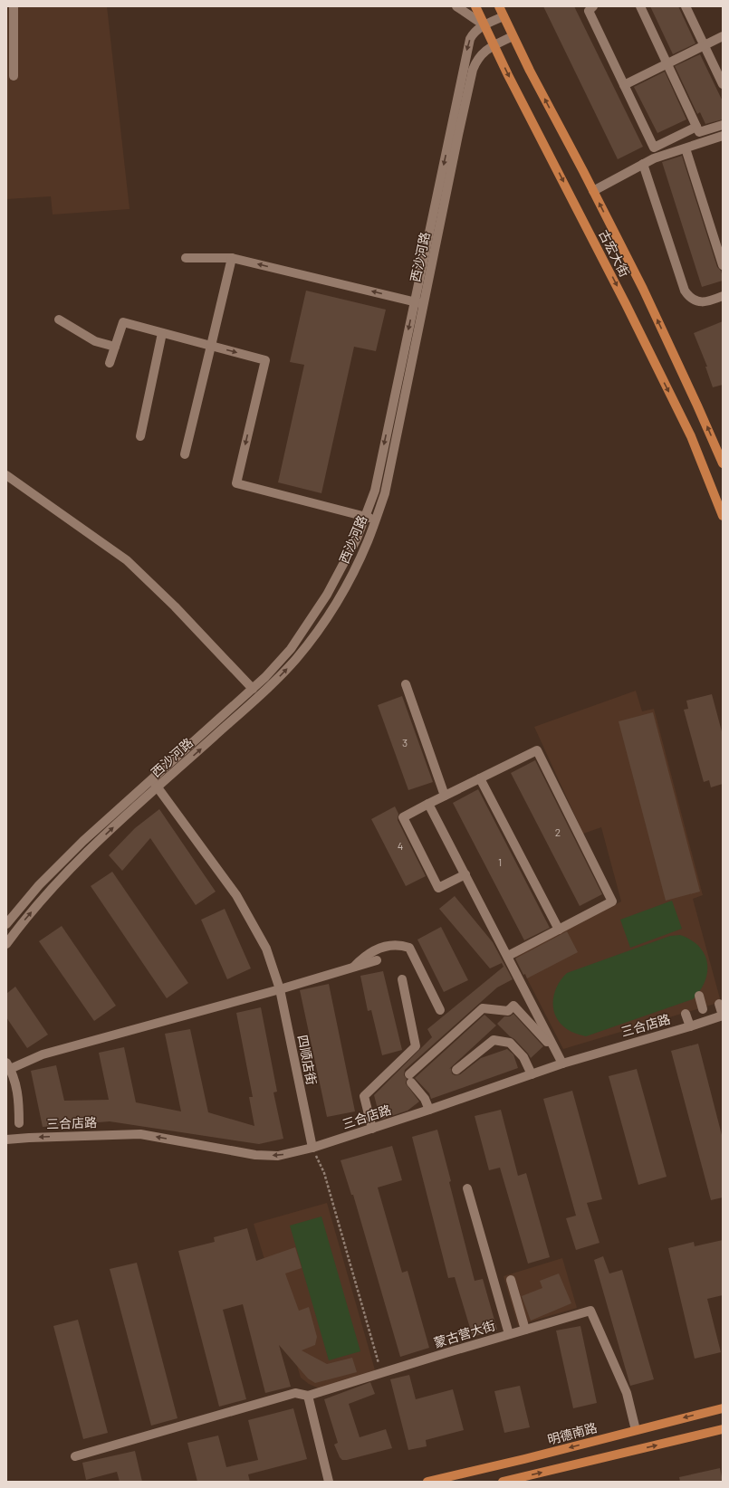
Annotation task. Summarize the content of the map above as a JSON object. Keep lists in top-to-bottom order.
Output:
{
  "streets": {
    "main road": ["古宏大街", "明德南路"],
    "street": [
      "西沙河路",
      "三合店路",
      "四顺店街",
      "蒙古营大街"
    ]
  },
  "crossings": [
    ["古宏大街", "西沙河路"],
    ["西沙河路", "四顺店街"],
    ["三合店路", "四顺店街"],
    ["蒙古营大街", "明德南路"]
  ],
  "one_way": ["三合店路"],
  "house_numbers": [
    "3",
    "2",
    "4",
    "1"
  ]
}
